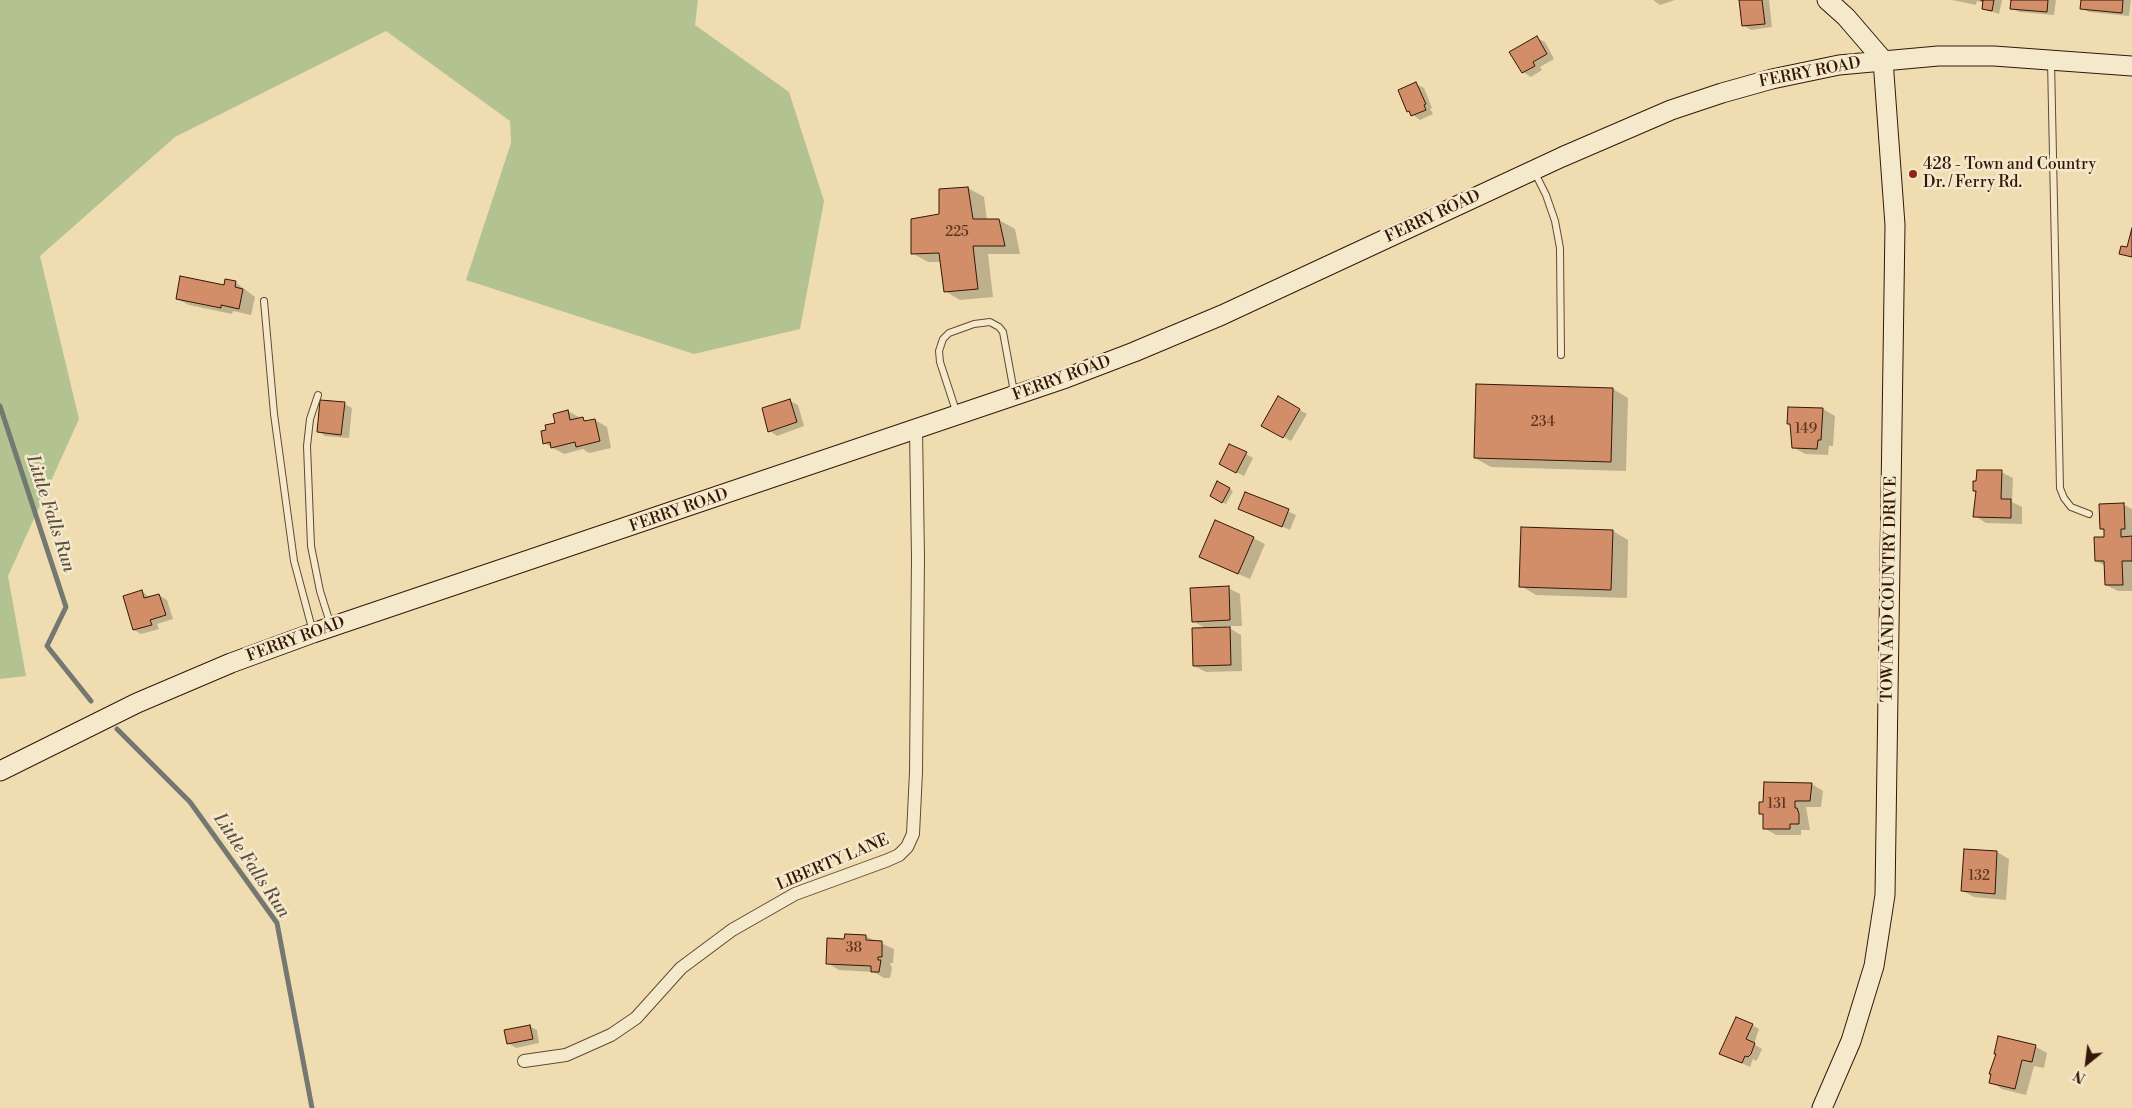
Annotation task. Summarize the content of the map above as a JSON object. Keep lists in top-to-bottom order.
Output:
{
  "streets": {
    "main road": ["FERRY ROAD", "TOWN AND COUNTRY DRIVE"],
    "street": ["LIBERTY LANE"]
  },
  "crossings": [
    ["FERRY ROAD", "TOWN AND COUNTRY DRIVE"],
    ["FERRY ROAD", "LIBERTY LANE"]
  ],
  "water": ["Little Falls Run"],
  "places": ["428 - Town and Country Dr. / Ferry Rd."],
  "house_numbers": [
    "225",
    "234",
    "149",
    "131",
    "132",
    "38"
  ],
  "north": "bottom left"
}
